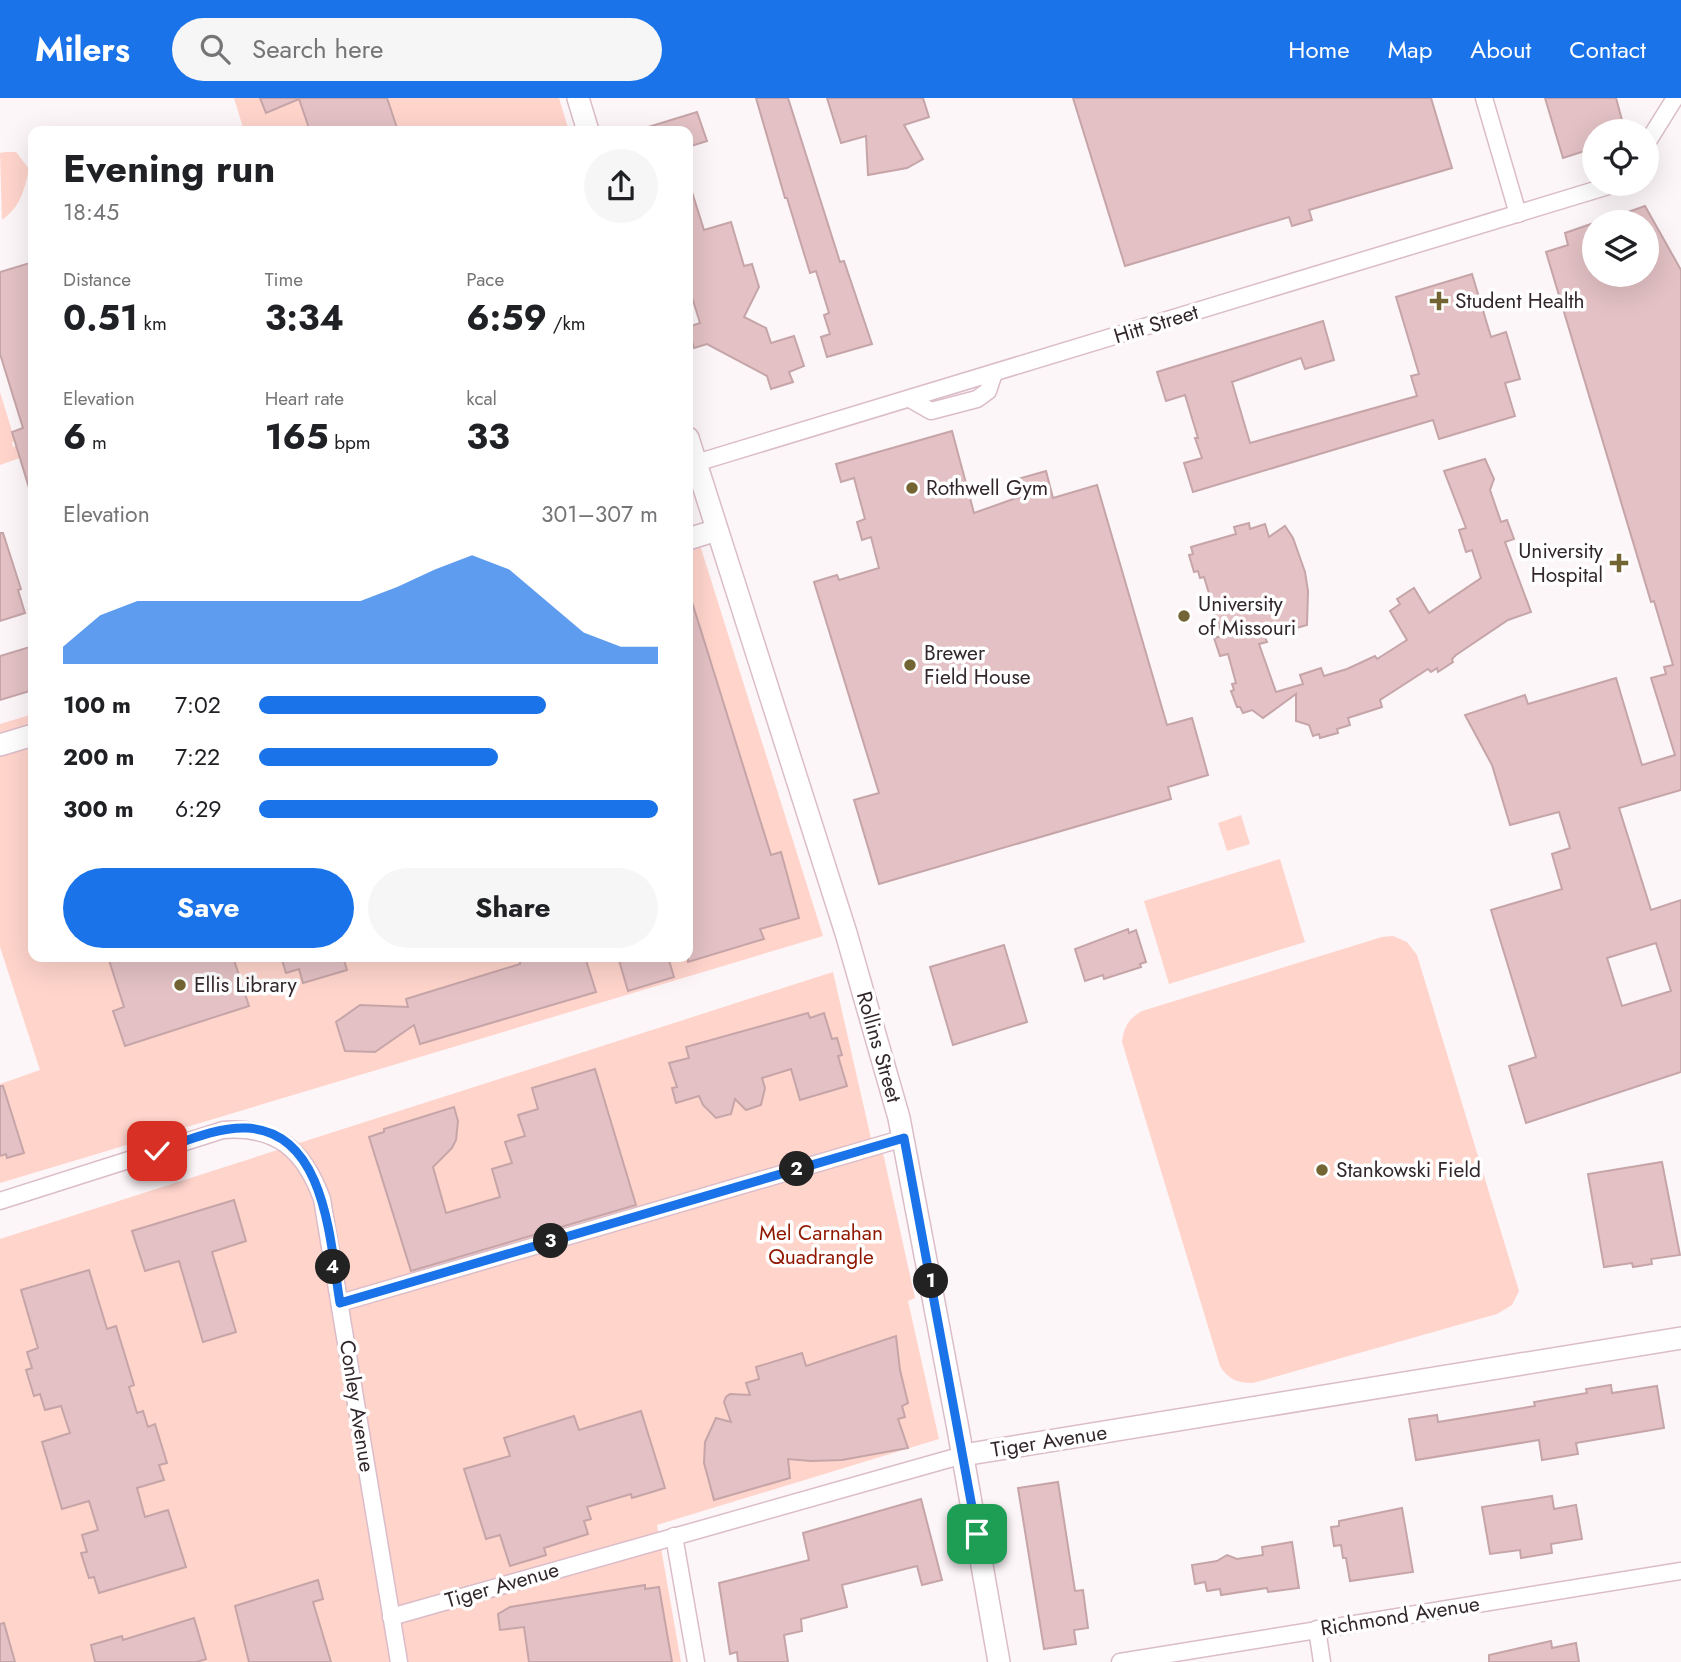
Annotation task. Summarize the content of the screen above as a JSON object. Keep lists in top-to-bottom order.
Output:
{
  "streets": {
    "street": [
      "Hitt Street",
      "Rollins Street",
      "Conley Avenue",
      "Tiger Avenue",
      "Richmond Avenue"
    ]
  },
  "crossings": [
    ["Hitt Street", "Rollins Street"],
    ["Rollins Street", "Tiger Avenue"],
    ["Conley Avenue", "Tiger Avenue"]
  ],
  "parks": ["Mel Carnahan Quadrangle"],
  "places": {
    "health": ["Student Health", "University Hospital"],
    "other": [
      "Rothwell Gym",
      "University of Missouri",
      "Brewer Field House",
      "Ellis Library",
      "Stankowski Field"
    ]
  },
  "page": {
    "header": "Milers",
    "search": "Search here",
    "nav": [
      "Home",
      "Map",
      "About",
      "Contact"
    ],
    "heading": ["Evening run", "18:45"],
    "stats": [
      ["Distance", "0.51 km"],
      ["Time", "3:34"],
      ["Pace", "6:59 /km"],
      ["Elevation", "6 m"],
      ["Heart rate", "165 bpm"],
      ["kcal", "33"]
    ],
    "chart": ["Elevation", "301–307 m"],
    "list": [
      {
        "name": "100 m",
        "note": "7:02"
      },
      {
        "name": "200 m",
        "note": "7:22"
      },
      {
        "name": "300 m",
        "note": "6:29"
      }
    ],
    "buttons": ["Save", "Share"],
    "pins": [
      "2",
      "3",
      "4",
      "1"
    ]
  }
}
